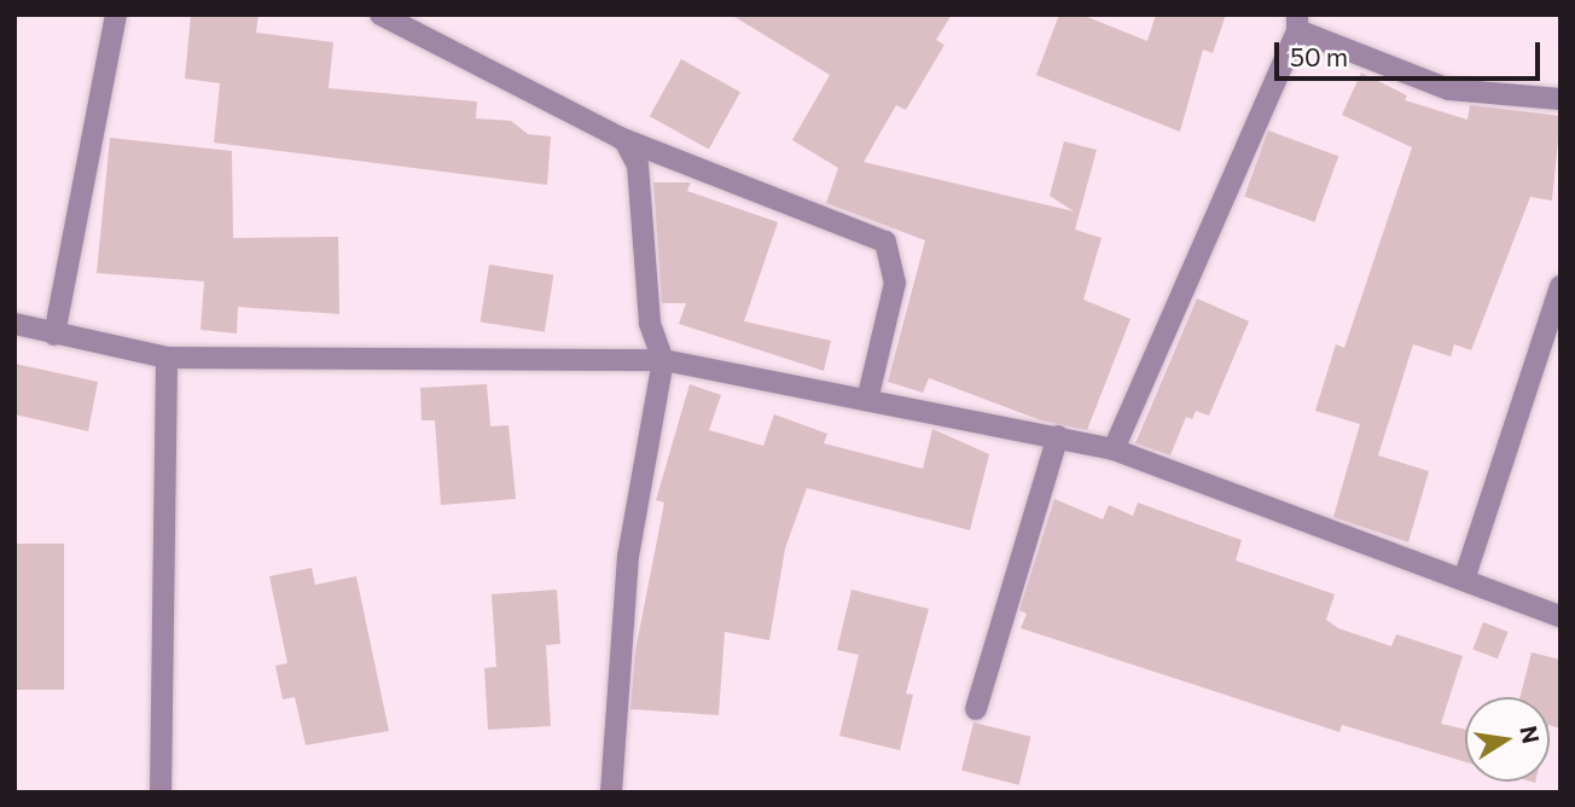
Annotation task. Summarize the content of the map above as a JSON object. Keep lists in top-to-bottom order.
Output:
{
  "scale_bar": "50 m",
  "north": "right"
}
